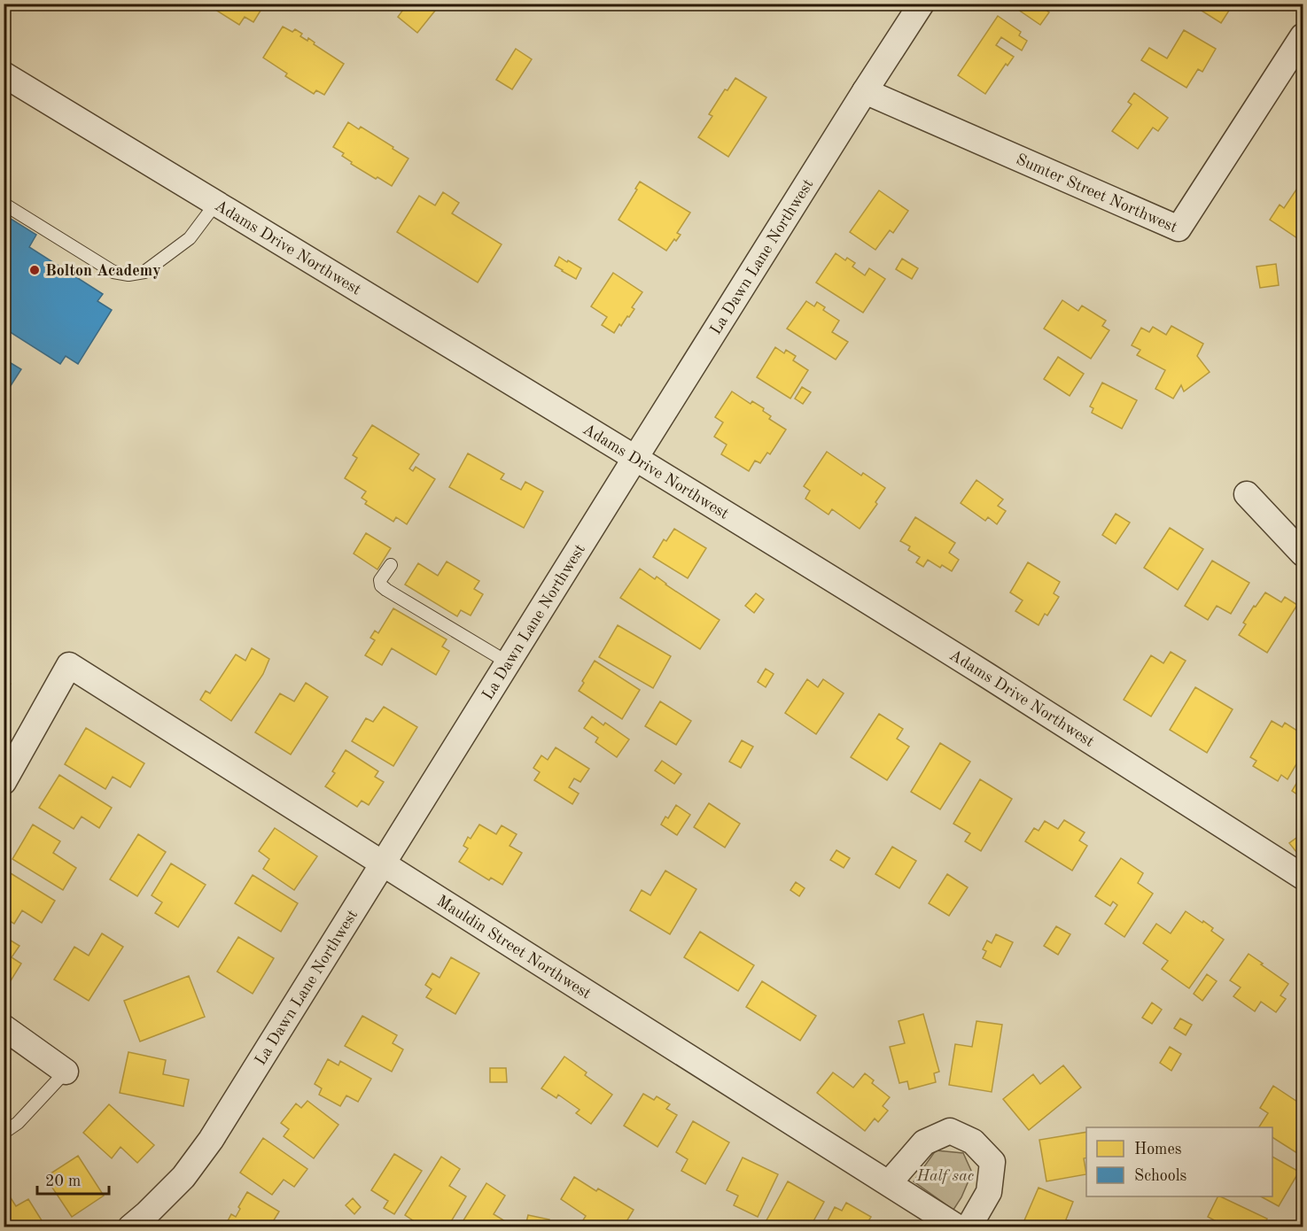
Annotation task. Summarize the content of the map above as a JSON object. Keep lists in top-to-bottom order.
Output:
{
  "streets": {
    "street": [
      "Sumter Street Northwest",
      "Adams Drive Northwest",
      "La Dawn Lane Northwest",
      "Mauldin Street Northwest"
    ]
  },
  "crossings": [
    ["Sumter Street Northwest", "La Dawn Lane Northwest"],
    ["Adams Drive Northwest", "La Dawn Lane Northwest"],
    ["La Dawn Lane Northwest", "Mauldin Street Northwest"]
  ],
  "parks": ["Half sac"],
  "places": ["Bolton Academy"],
  "legend": ["Homes", "Schools"],
  "scale_bar": "20 m"
}
